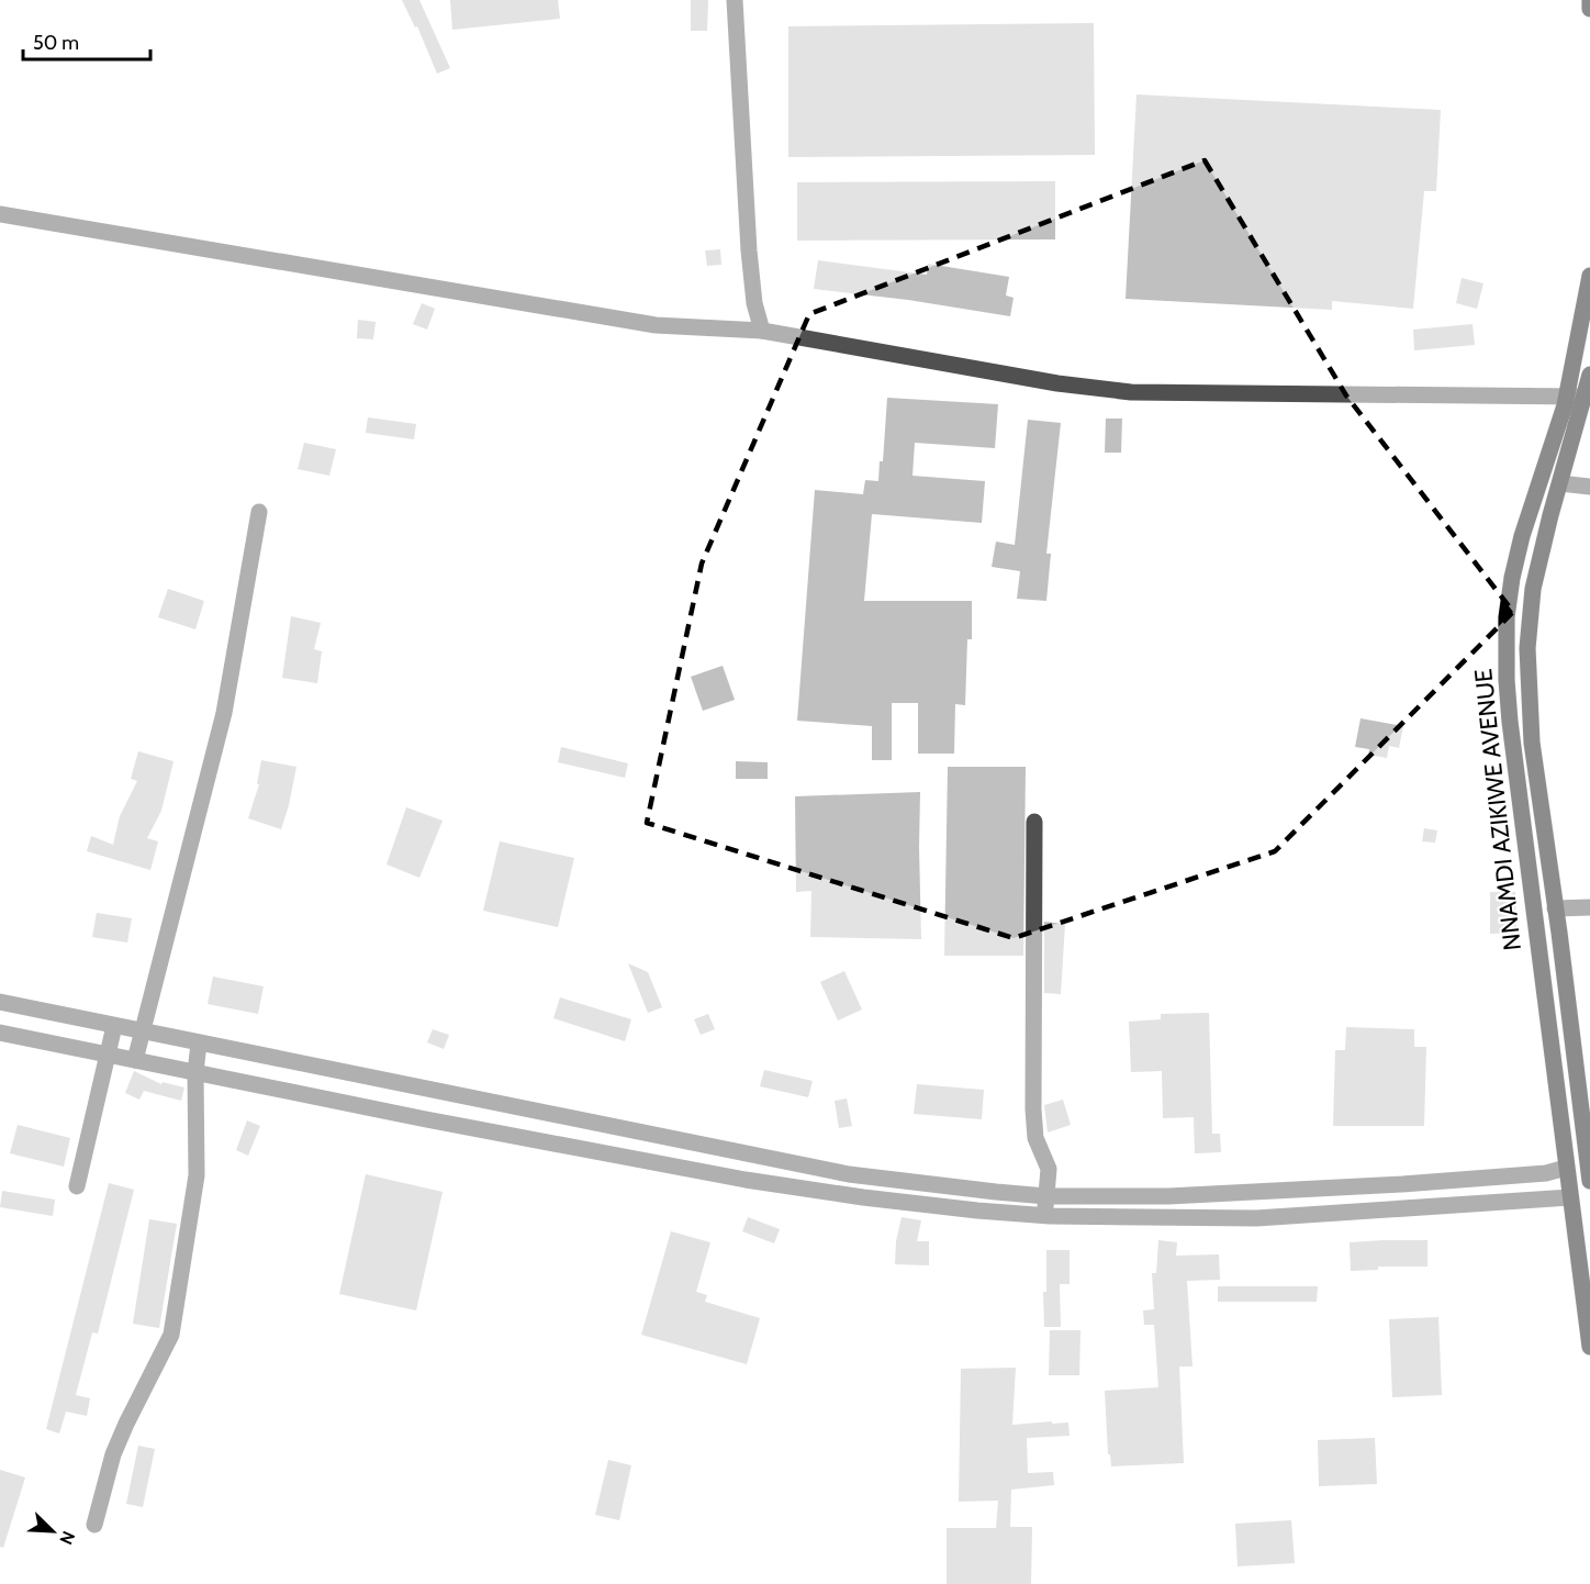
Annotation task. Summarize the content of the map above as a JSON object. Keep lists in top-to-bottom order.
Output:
{
  "streets": {
    "main road": ["NNAMDI AZIKIWE AVENUE"]
  },
  "scale_bar": "50 m",
  "north": "bottom right"
}
